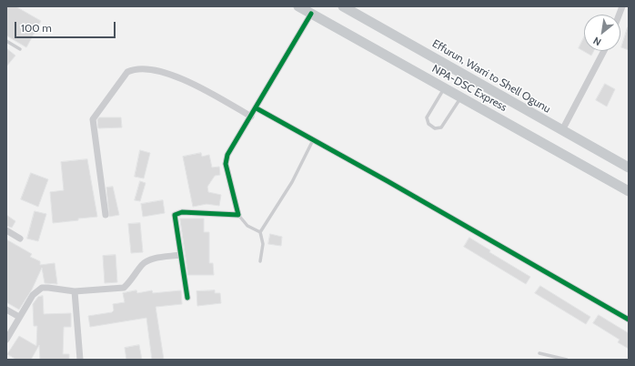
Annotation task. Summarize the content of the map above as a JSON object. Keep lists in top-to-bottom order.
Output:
{
  "streets": {
    "main road": ["Effurun, Warri to Shell Ogunu", "NPA-DSC Express"]
  },
  "scale_bar": "100 m",
  "north": "bottom left"
}
